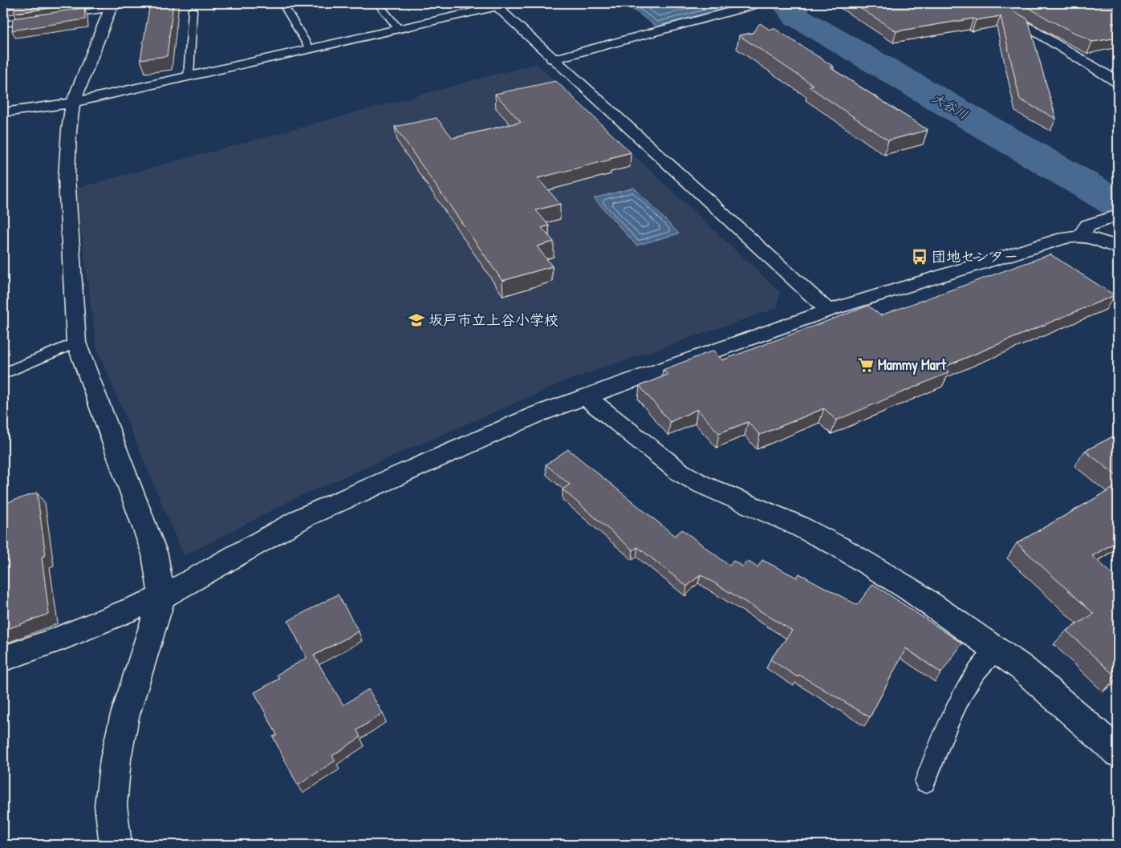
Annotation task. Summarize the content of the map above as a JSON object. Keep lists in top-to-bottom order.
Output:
{
  "water": ["大谷川"],
  "places": {
    "bus stop": ["団地センター"],
    "school or university": ["坂戸市立上谷小学校"],
    "supermarket": ["Mammy Mart"]
  }
}
